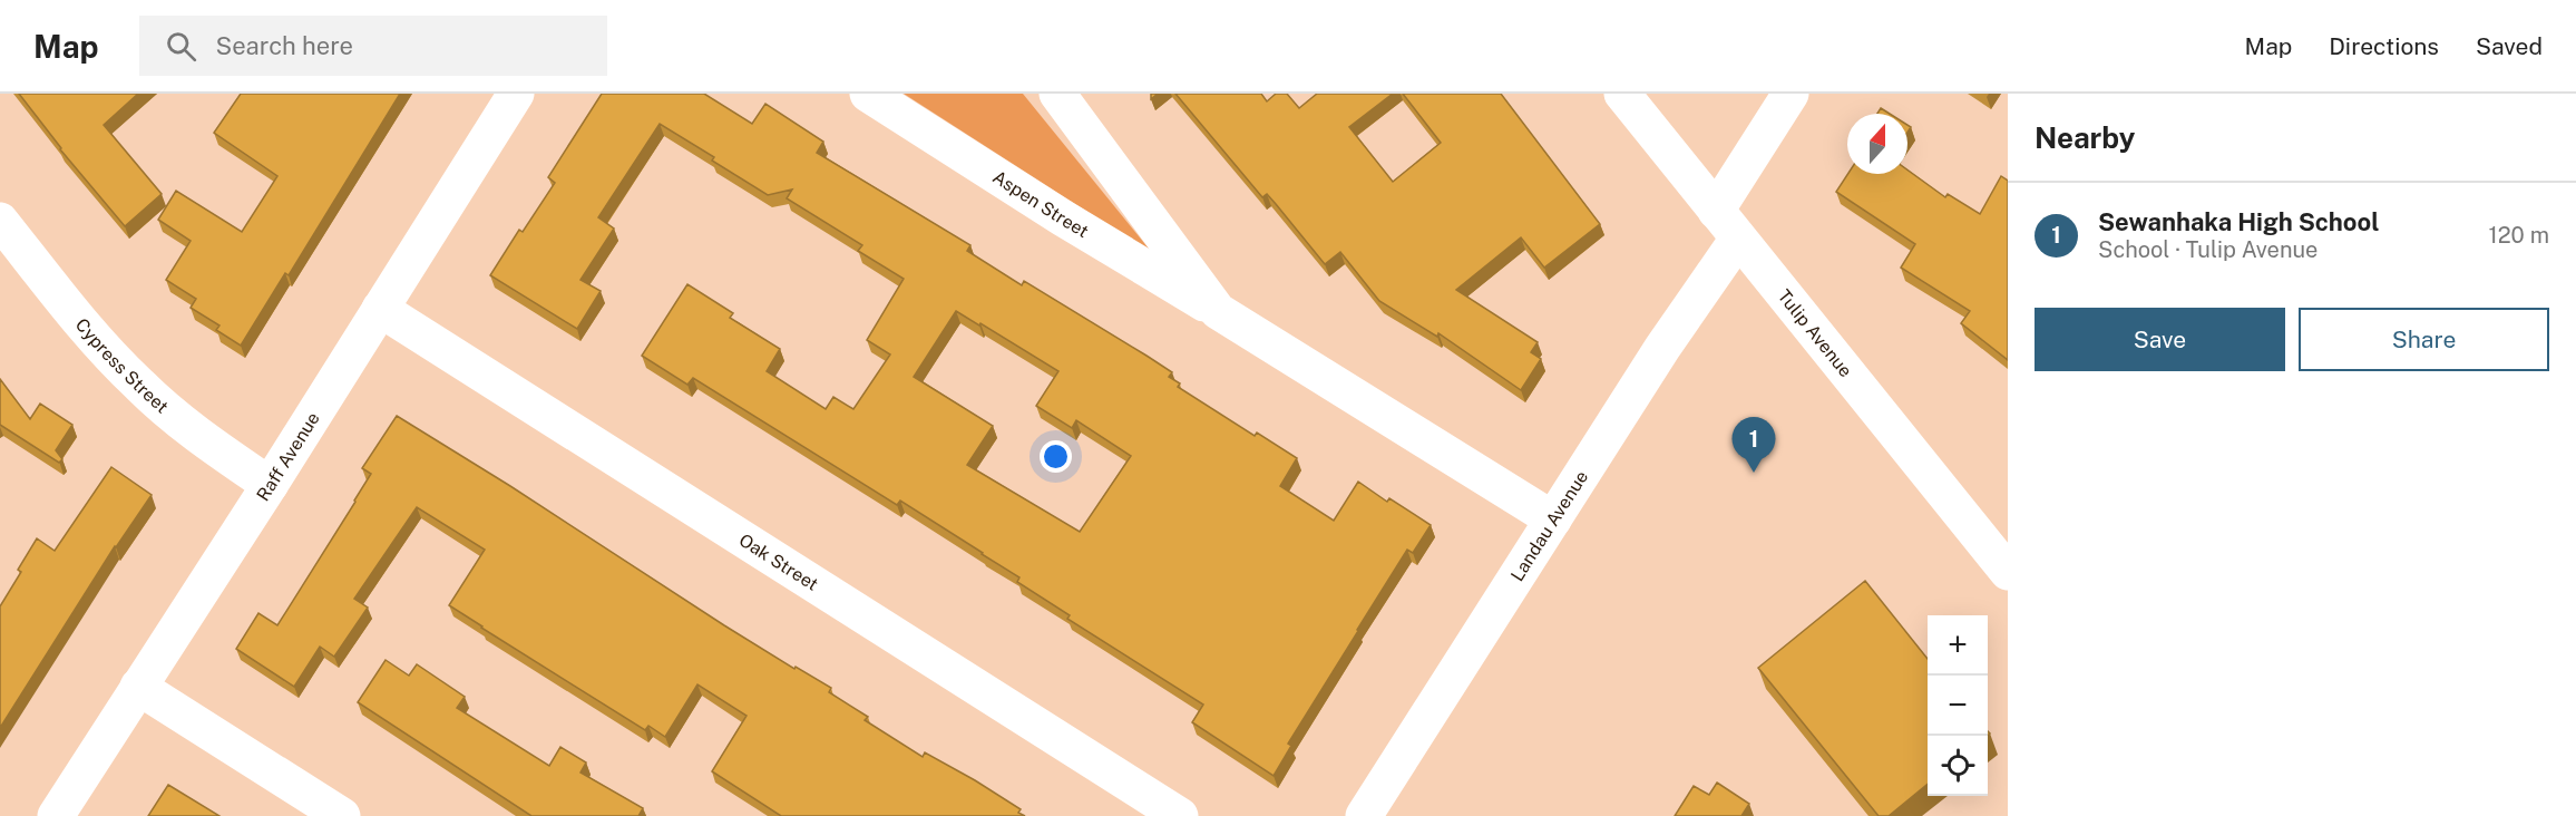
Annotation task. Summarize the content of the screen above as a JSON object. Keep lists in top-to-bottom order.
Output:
{
  "streets": {
    "street": [
      "Aspen Street",
      "Tulip Avenue",
      "Cypress Street",
      "Raff Avenue",
      "Landau Avenue",
      "Oak Street"
    ]
  },
  "crossings": [
    ["Aspen Street", "Landau Avenue"],
    ["Tulip Avenue", "Landau Avenue"],
    ["Cypress Street", "Raff Avenue"],
    ["Raff Avenue", "Oak Street"]
  ],
  "north": "top",
  "page": {
    "header": "Map",
    "search": "Search here",
    "nav": ["Map", "Directions", "Saved"],
    "heading": "Nearby",
    "list": [
      {
        "mark": "1",
        "name": "Sewanhaka High School",
        "note": "School · Tulip Avenue",
        "value": "120 m"
      }
    ],
    "buttons": ["Save", "Share"],
    "pins": "1",
    "map_buttons": ["+", "−"]
  }
}
